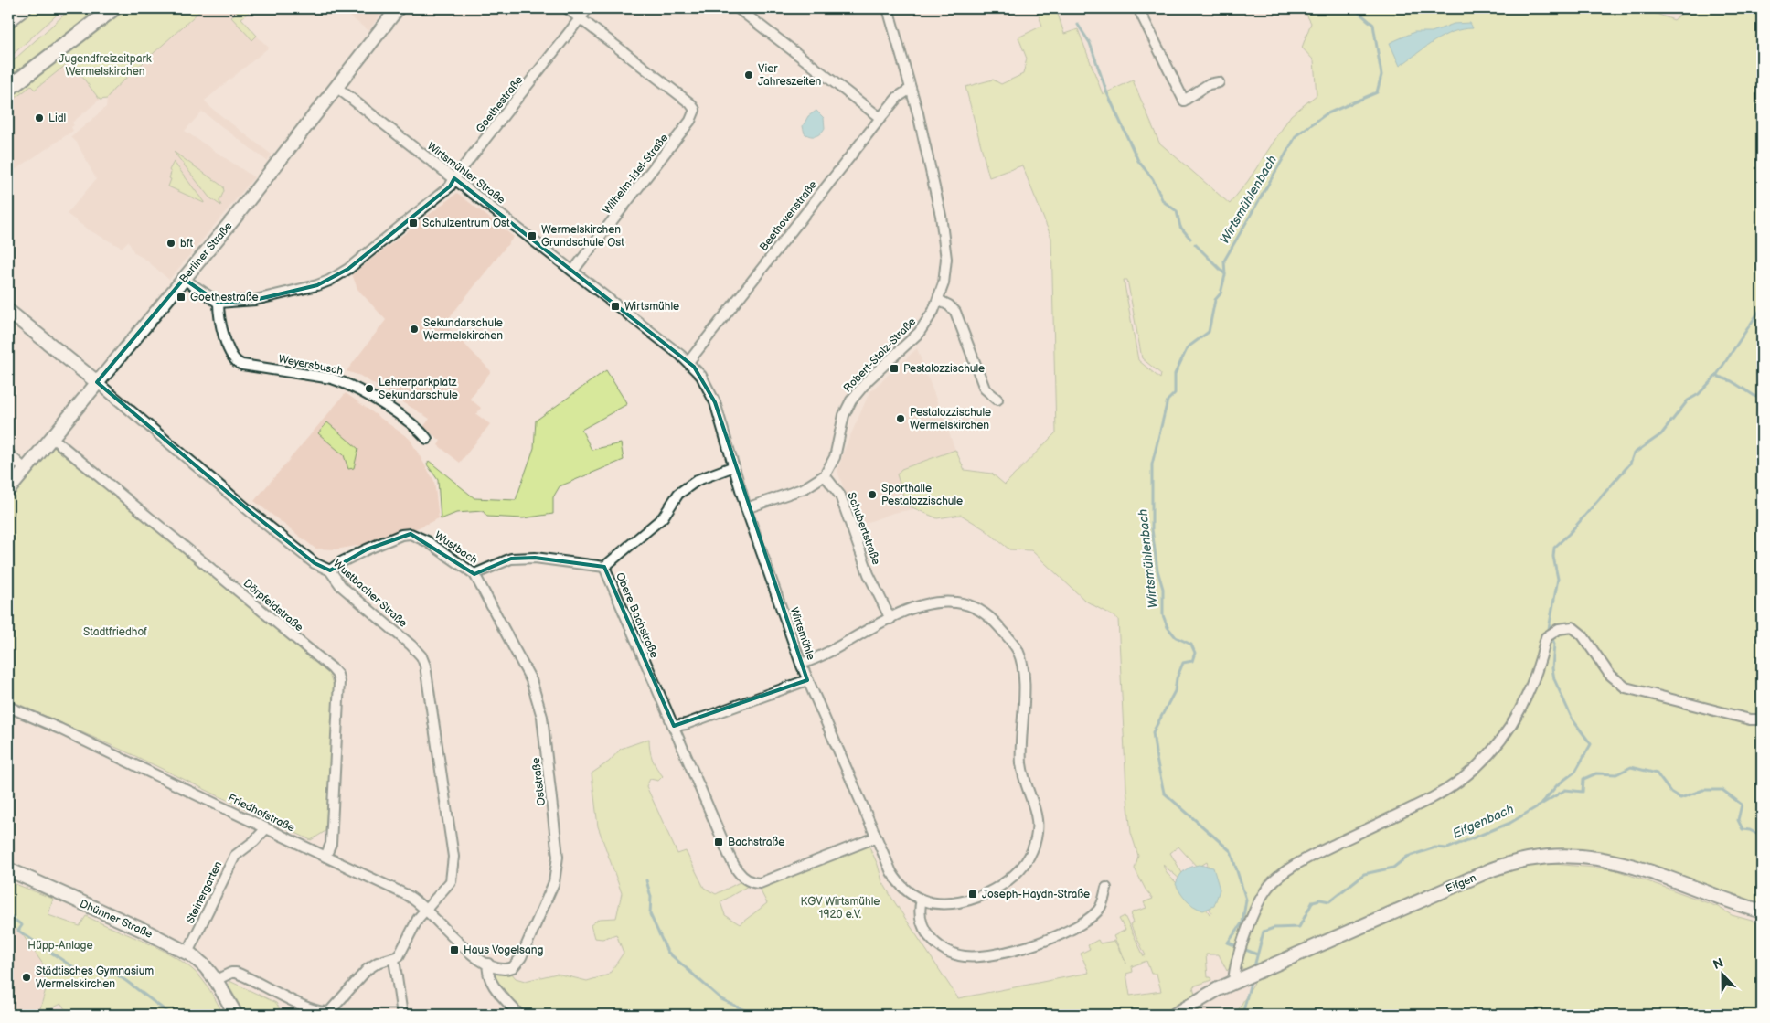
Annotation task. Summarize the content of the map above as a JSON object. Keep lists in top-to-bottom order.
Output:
{
  "streets": {
    "main road": ["Berliner Straße", "Eifgen", "Dhünner Straße"],
    "street": [
      "Goethestraße",
      "Wirtsmühler Straße",
      "Wilhelm-Idel-Straße",
      "Beethovenstraße",
      "Robert-Stolz-Straße",
      "Weyersbusch",
      "Schubertstraße",
      "Wustbach",
      "Wustbacher Straße",
      "Dörpfeldstraße",
      "Obere Bachstraße",
      "Wirtsmühle",
      "Oststraße",
      "Friedhofstraße",
      "Steinergarten"
    ]
  },
  "crossings": [
    ["Goethestraße", "Wirtsmühler Straße"],
    ["Goethestraße", "Wilhelm-Idel-Straße"],
    ["Goethestraße", "Weyersbusch"],
    ["Wirtsmühler Straße", "Wilhelm-Idel-Straße"],
    ["Wirtsmühler Straße", "Beethovenstraße"],
    ["Wirtsmühler Straße", "Berliner Straße"],
    ["Wirtsmühler Straße", "Wirtsmühle"],
    ["Beethovenstraße", "Robert-Stolz-Straße"],
    ["Beethovenstraße", "Wirtsmühle"],
    ["Berliner Straße", "Wustbacher Straße"],
    ["Berliner Straße", "Dörpfeldstraße"],
    ["Robert-Stolz-Straße", "Schubertstraße"],
    ["Wustbach", "Wustbacher Straße"],
    ["Wustbach", "Obere Bachstraße"],
    ["Wustbach", "Oststraße"],
    ["Wustbacher Straße", "Friedhofstraße"],
    ["Dörpfeldstraße", "Friedhofstraße"],
    ["Obere Bachstraße", "Wirtsmühle"],
    ["Oststraße", "Friedhofstraße"],
    ["Friedhofstraße", "Steinergarten"],
    ["Steinergarten", "Dhünner Straße"]
  ],
  "water": ["Wirtsmühlenbach", "Eifgenbach"],
  "parks": [
    "Jugendfreizeitpark Wermelskirchen",
    "Stadtfriedhof",
    "KGV Wirtsmühle 1920 e.V.",
    "Hüpp-Anlage"
  ],
  "places": {
    "other": [
      "Vier Jahreszeiten",
      "Lidl",
      "bft",
      "Sekundarschule Wermelskirchen",
      "Lehrerparkplatz Sekundarschule",
      "Pestalozzischule Wermelskirchen",
      "Sporthalle Pestalozzischule",
      "Städtisches Gymnasium Wermelskirchen"
    ],
    "transit": [
      "Schulzentrum Ost",
      "Wermelskirchen Grundschule Ost",
      "Goethestraße",
      "Wirtsmühle",
      "Pestalozzischule",
      "Bachstraße",
      "Joseph-Haydn-Straße",
      "Haus Vogelsang"
    ]
  },
  "north": "top"
}
